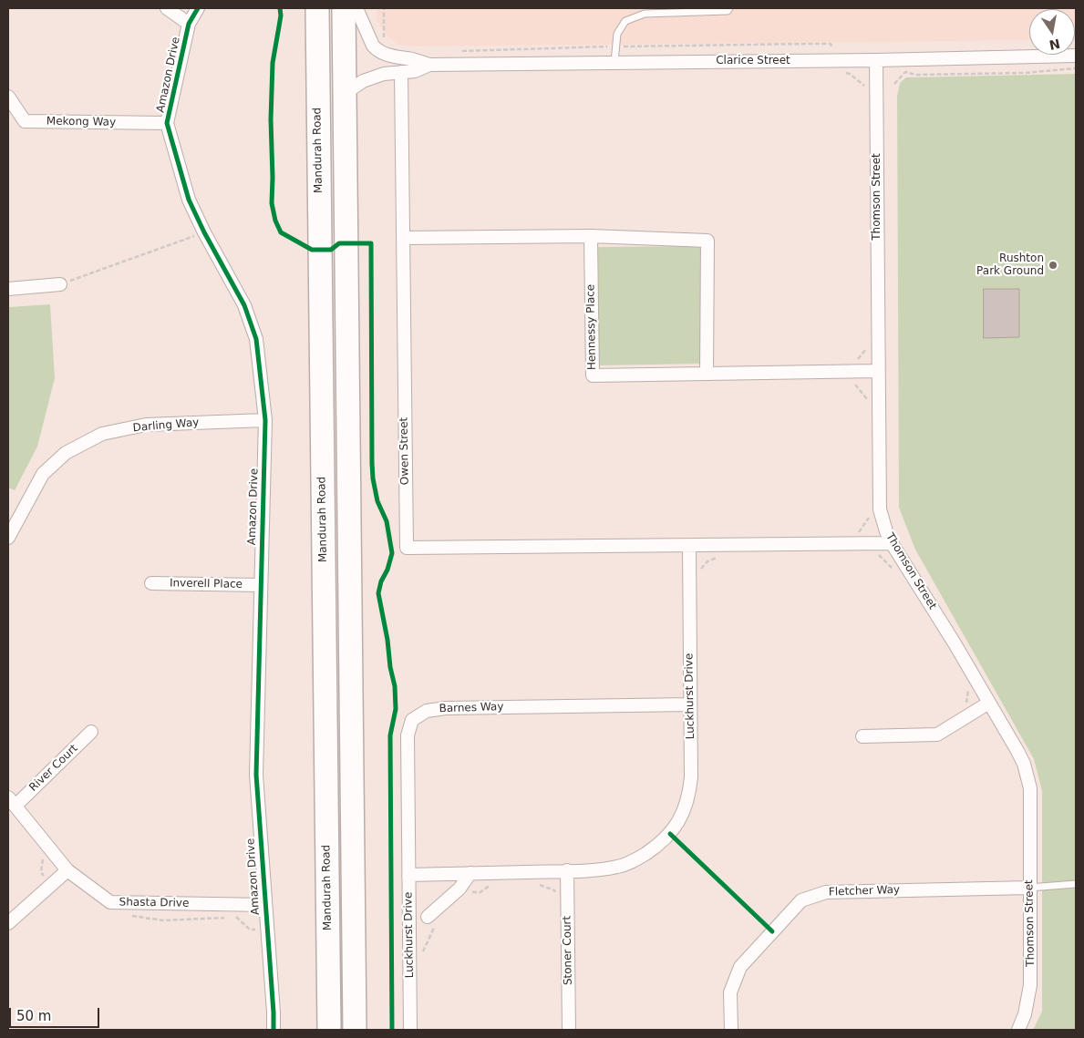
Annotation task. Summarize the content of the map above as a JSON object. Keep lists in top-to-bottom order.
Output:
{
  "streets": {
    "highway": ["Mandurah Road"],
    "street": [
      "Clarice Street",
      "Amazon Drive",
      "Mekong Way",
      "Thomson Street",
      "Hennessy Place",
      "Darling Way",
      "Owen Street",
      "Inverell Place",
      "Luckhurst Drive",
      "Barnes Way",
      "River Court",
      "Fletcher Way",
      "Shasta Drive",
      "Stoner Court"
    ]
  },
  "crossings": [
    ["Clarice Street", "Thomson Street"],
    ["Clarice Street", "Owen Street"],
    ["Amazon Drive", "Mekong Way"],
    ["Amazon Drive", "Darling Way"],
    ["Amazon Drive", "Inverell Place"],
    ["Amazon Drive", "Shasta Drive"],
    ["Thomson Street", "Hennessy Place"],
    ["Thomson Street", "Fletcher Way"],
    ["Owen Street", "Luckhurst Drive"],
    ["Luckhurst Drive", "Barnes Way"],
    ["Luckhurst Drive", "Stoner Court"],
    ["River Court", "Shasta Drive"]
  ],
  "places": ["Rushton Park Ground"],
  "scale_bar": "50 m",
  "north": "bottom"
}
